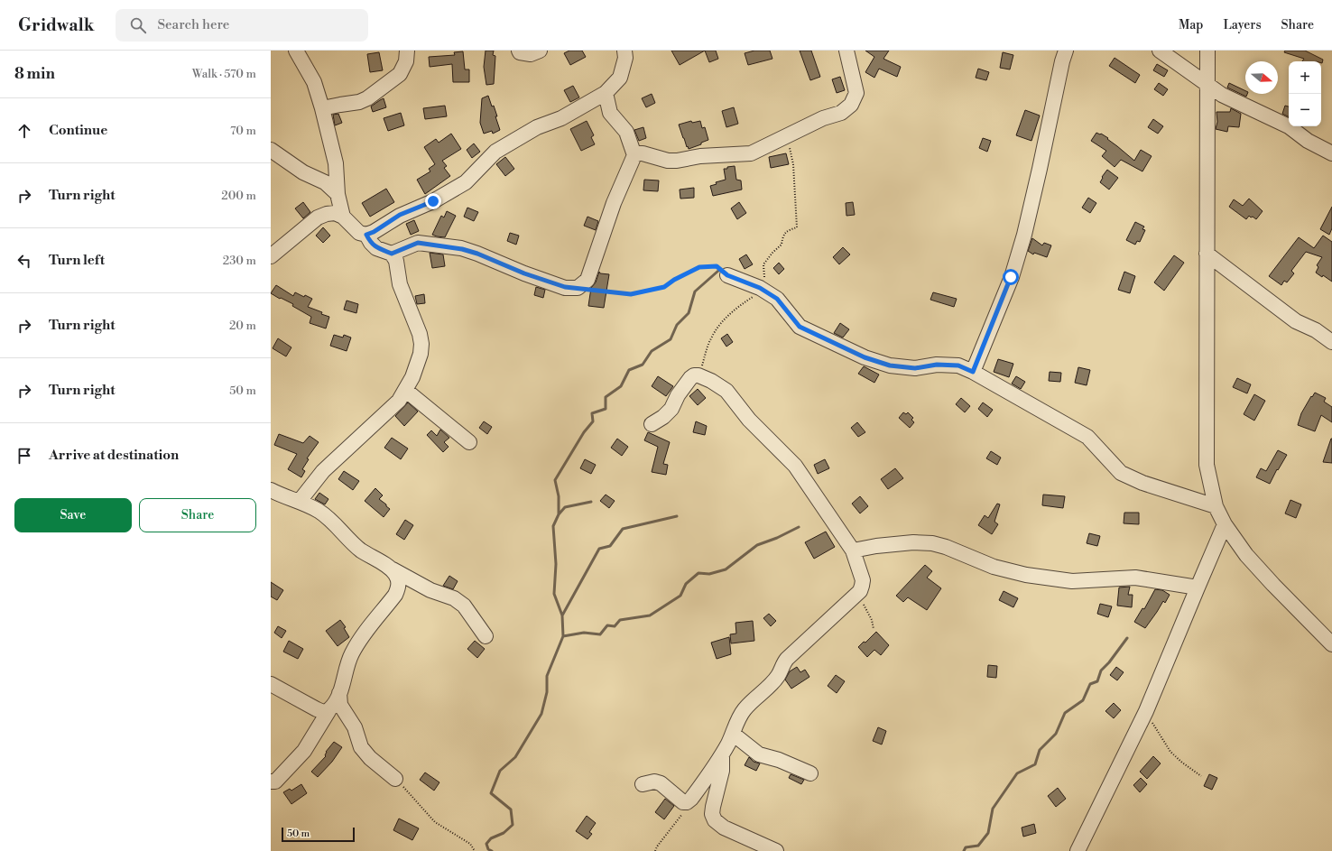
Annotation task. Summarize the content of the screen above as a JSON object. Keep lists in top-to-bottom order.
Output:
{
  "scale_bar": "50 m",
  "north": "right",
  "page": {
    "header": "Gridwalk",
    "search": "Search here",
    "nav": ["Map", "Layers", "Share"],
    "heading": ["8 min", "Walk · 570 m"],
    "map_buttons": ["+", "−"],
    "list": [
      ["Continue", "70 m"],
      ["Turn right", "200 m"],
      ["Turn left", "230 m"],
      ["Turn right", "20 m"],
      ["Turn right", "50 m"],
      "Arrive at destination"
    ],
    "buttons": ["Save", "Share"],
    "scale": "50 m"
  }
}
